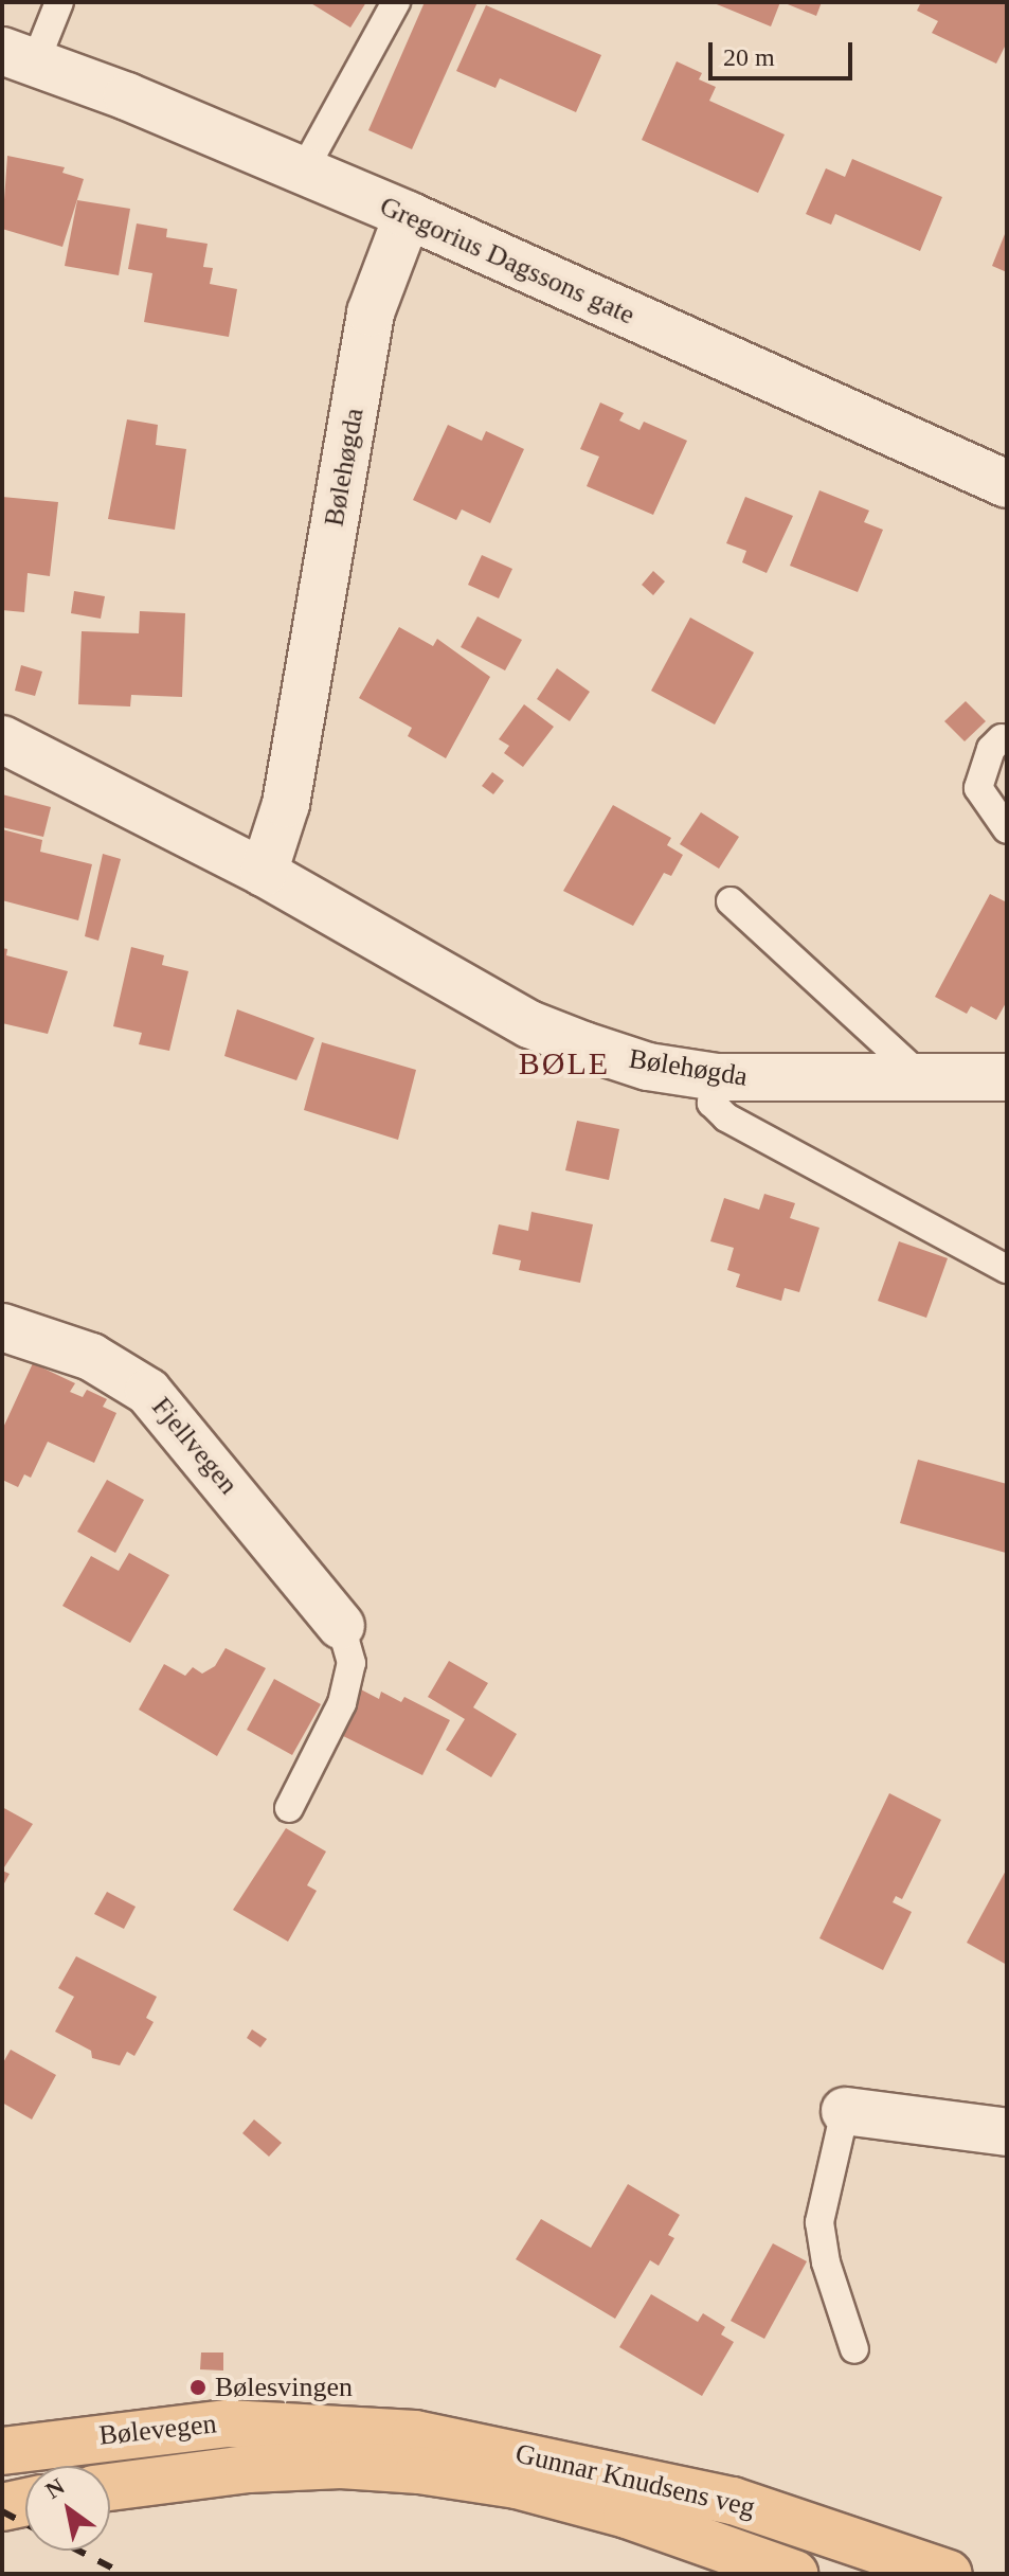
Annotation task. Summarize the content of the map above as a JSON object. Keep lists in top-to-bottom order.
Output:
{
  "streets": {
    "main road": ["Bølevegen", "Gunnar Knudsens veg"],
    "street": ["Gregorius Dagssons gate", "Bølehøgda", "Fjellvegen"]
  },
  "crossings": [
    ["Gregorius Dagssons gate", "Bølehøgda"],
    ["Bølevegen", "Gunnar Knudsens veg"]
  ],
  "districts": ["BØLE"],
  "places": ["Bølesvingen"],
  "scale_bar": "20 m",
  "north": "top left"
}
